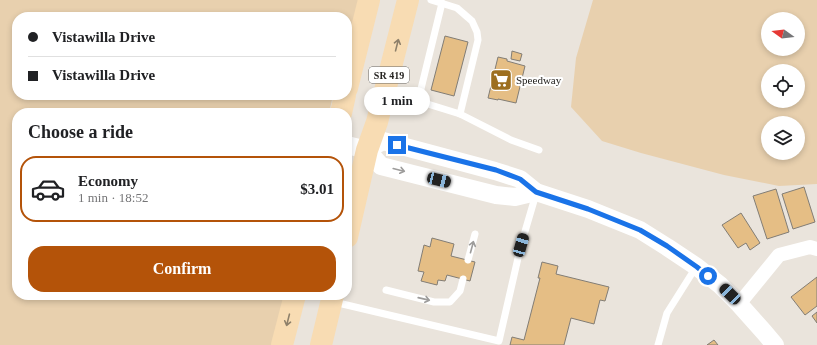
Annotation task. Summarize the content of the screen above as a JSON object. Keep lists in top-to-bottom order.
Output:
{
  "streets": {
    "main road": ["SR 419"]
  },
  "places": {
    "supermarket": ["Speedway"]
  },
  "north": "left",
  "page": {
    "banner": ["Vistawilla Drive", "Vistawilla Drive"],
    "bubble": "1 min",
    "heading": "Choose a ride",
    "list": [
      {
        "name": "Economy",
        "note": "1 min · 18:52",
        "value": "$3.01"
      }
    ],
    "buttons": "Confirm"
  }
}
